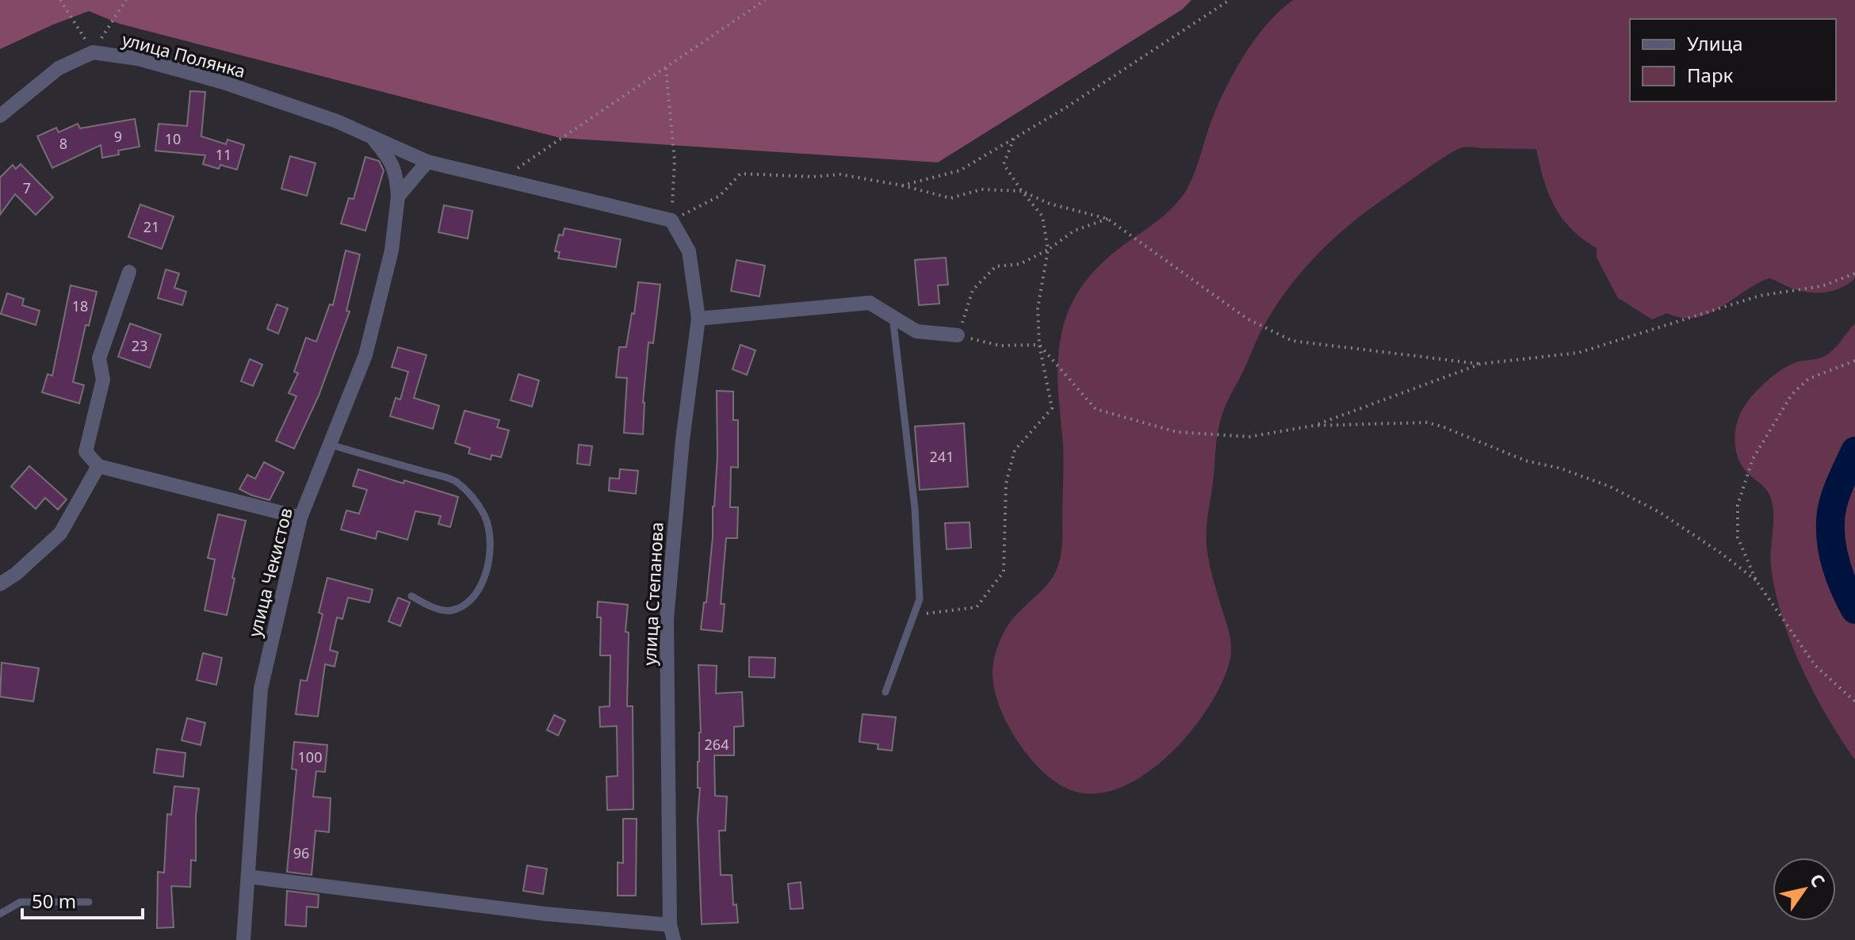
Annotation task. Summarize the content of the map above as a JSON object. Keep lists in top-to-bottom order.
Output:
{
  "streets": {
    "street": ["улица Полянка", "улица Чекистов", "улица Степанова"]
  },
  "crossings": [
    ["улица Полянка", "улица Чекистов"],
    ["улица Полянка", "улица Степанова"]
  ],
  "house_numbers": [
    "9",
    "10",
    "8",
    "11",
    "7",
    "21",
    "18",
    "23",
    "241",
    "264",
    "100",
    "96"
  ],
  "legend": ["Улица", "Парк"],
  "scale_bar": "50 m",
  "north": "top right"
}
